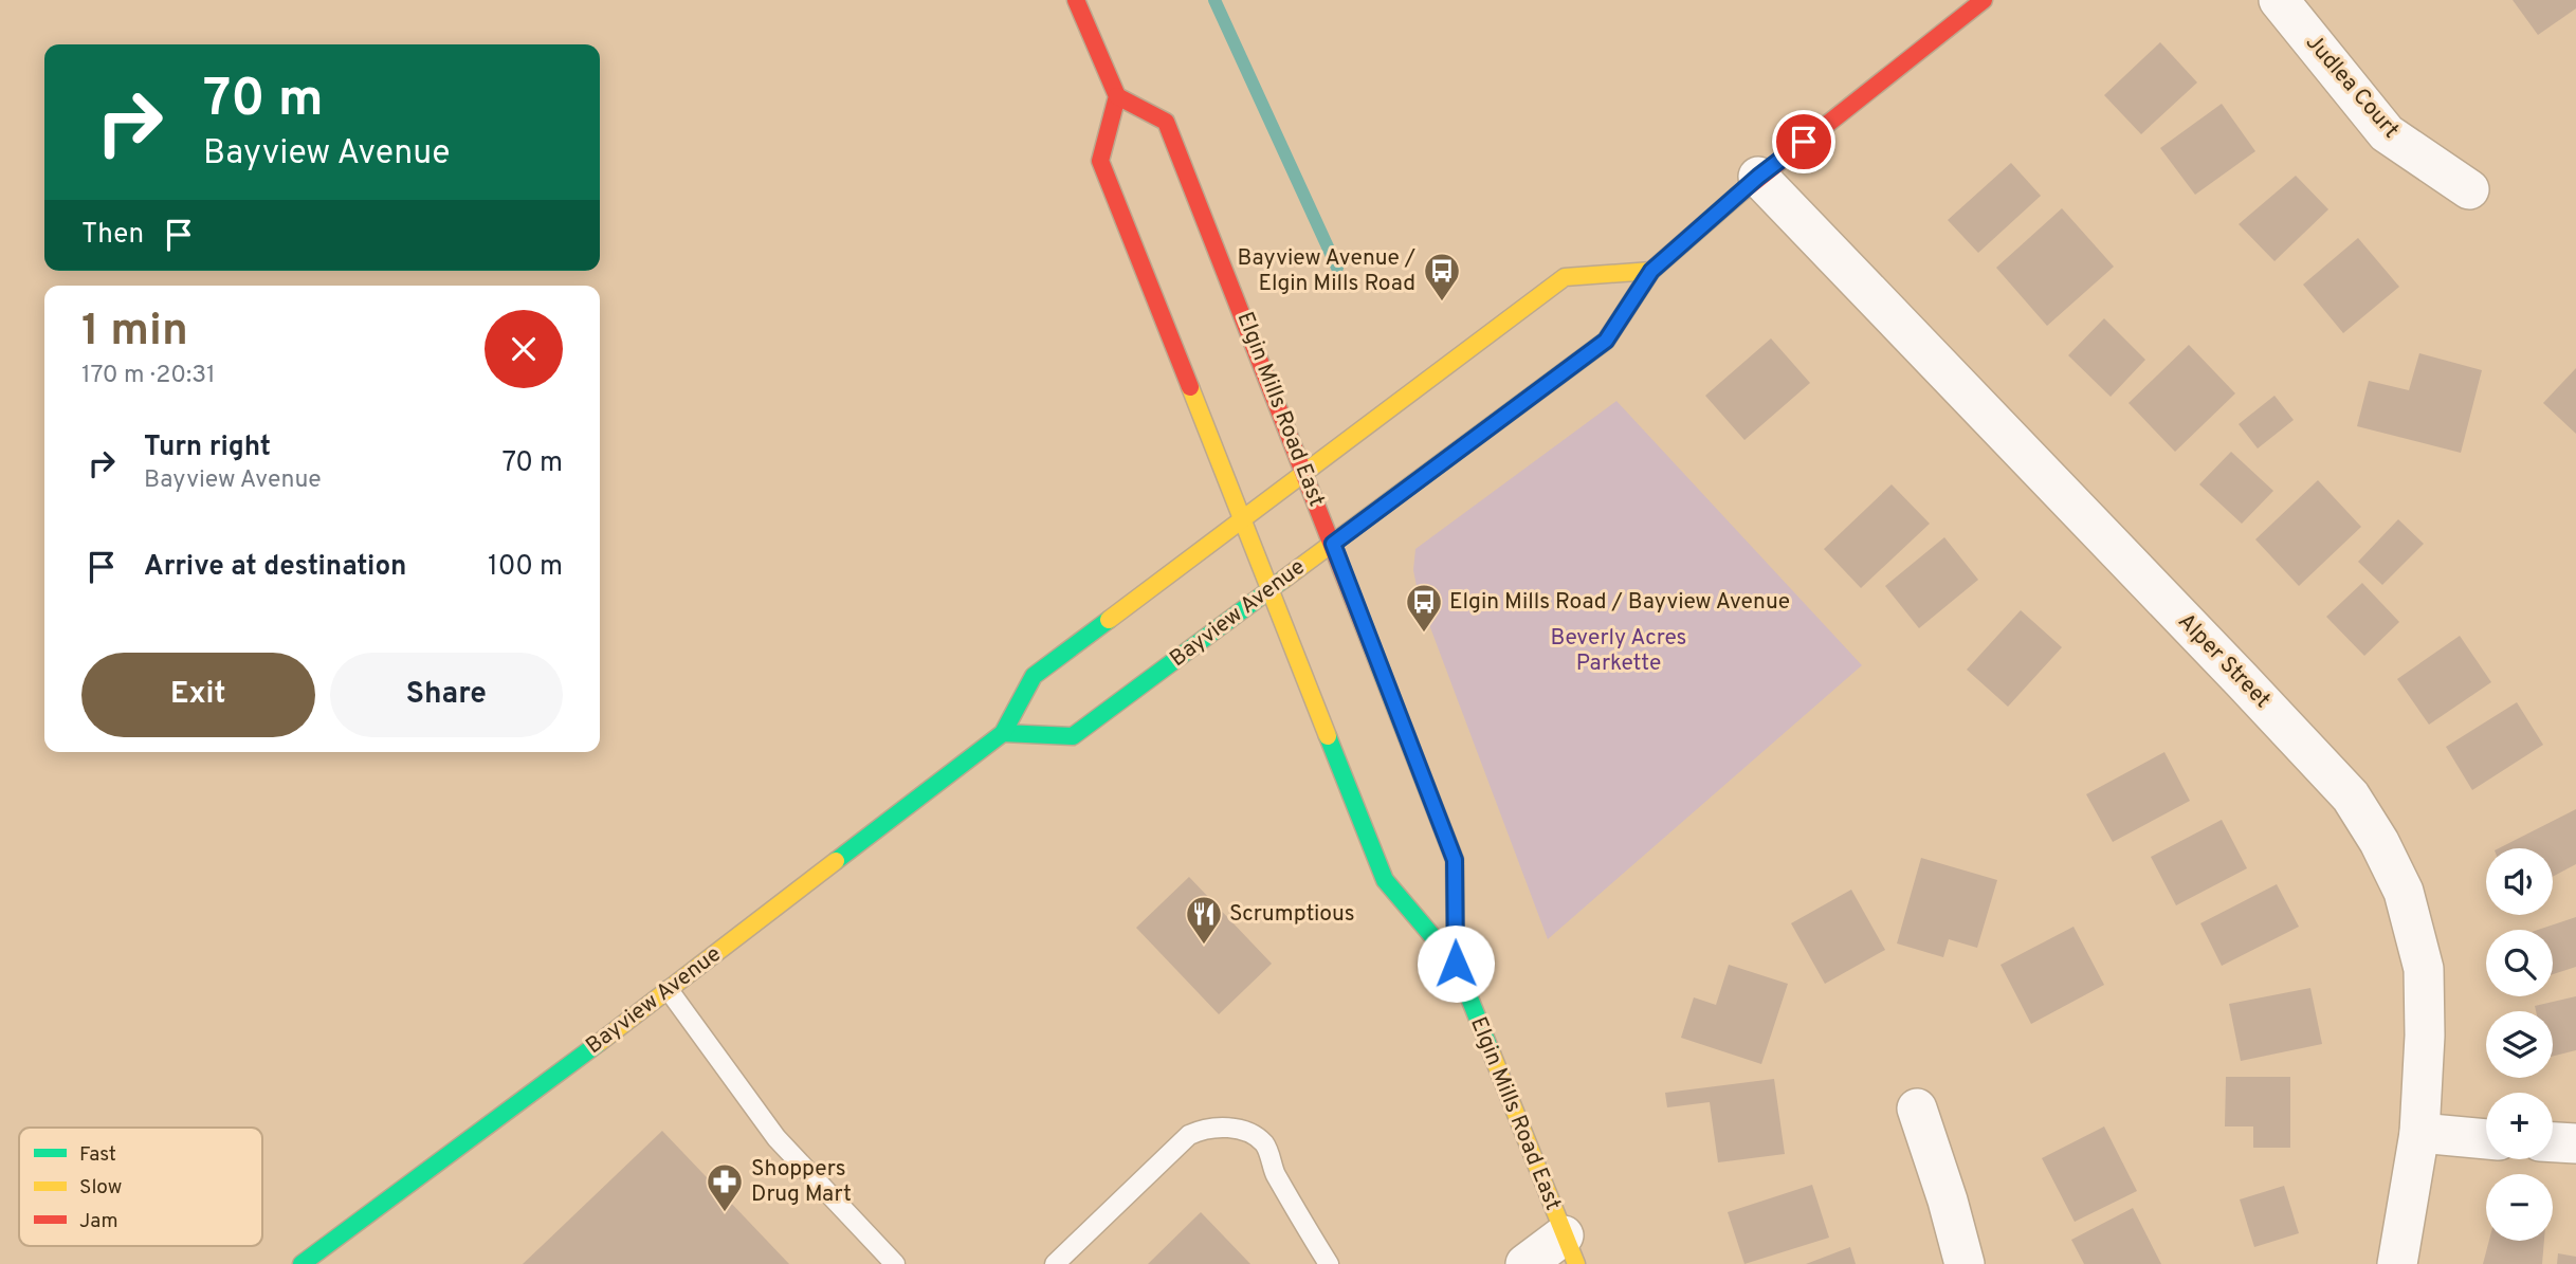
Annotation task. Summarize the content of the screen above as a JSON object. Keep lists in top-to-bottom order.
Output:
{
  "streets": {
    "main road": ["Elgin Mills Road East", "Bayview Avenue"],
    "street": ["Judlea Court", "Alper Street"]
  },
  "crossings": [
    ["Elgin Mills Road East", "Bayview Avenue"],
    ["Bayview Avenue", "Alper Street"]
  ],
  "parks": ["Beverly Acres Parkette"],
  "places": {
    "bus stop": ["Bayview Avenue / Elgin Mills Road", "Elgin Mills Road / Bayview Avenue"],
    "restaurant": ["Scrumptious"],
    "pharmacy": ["Shoppers Drug Mart"]
  },
  "legend": ["Fast", "Slow", "Jam"],
  "page": {
    "turn": ["70 m", "Bayview Avenue"],
    "then": "Then",
    "heading": ["1 min", "170 m · 20:31"],
    "list": [
      {
        "name": "Turn right",
        "note": "Bayview Avenue",
        "value": "70 m"
      },
      {
        "name": "Arrive at destination",
        "value": "100 m"
      }
    ],
    "buttons": ["Exit", "Share"],
    "map_buttons": ["+", "−"]
  }
}
